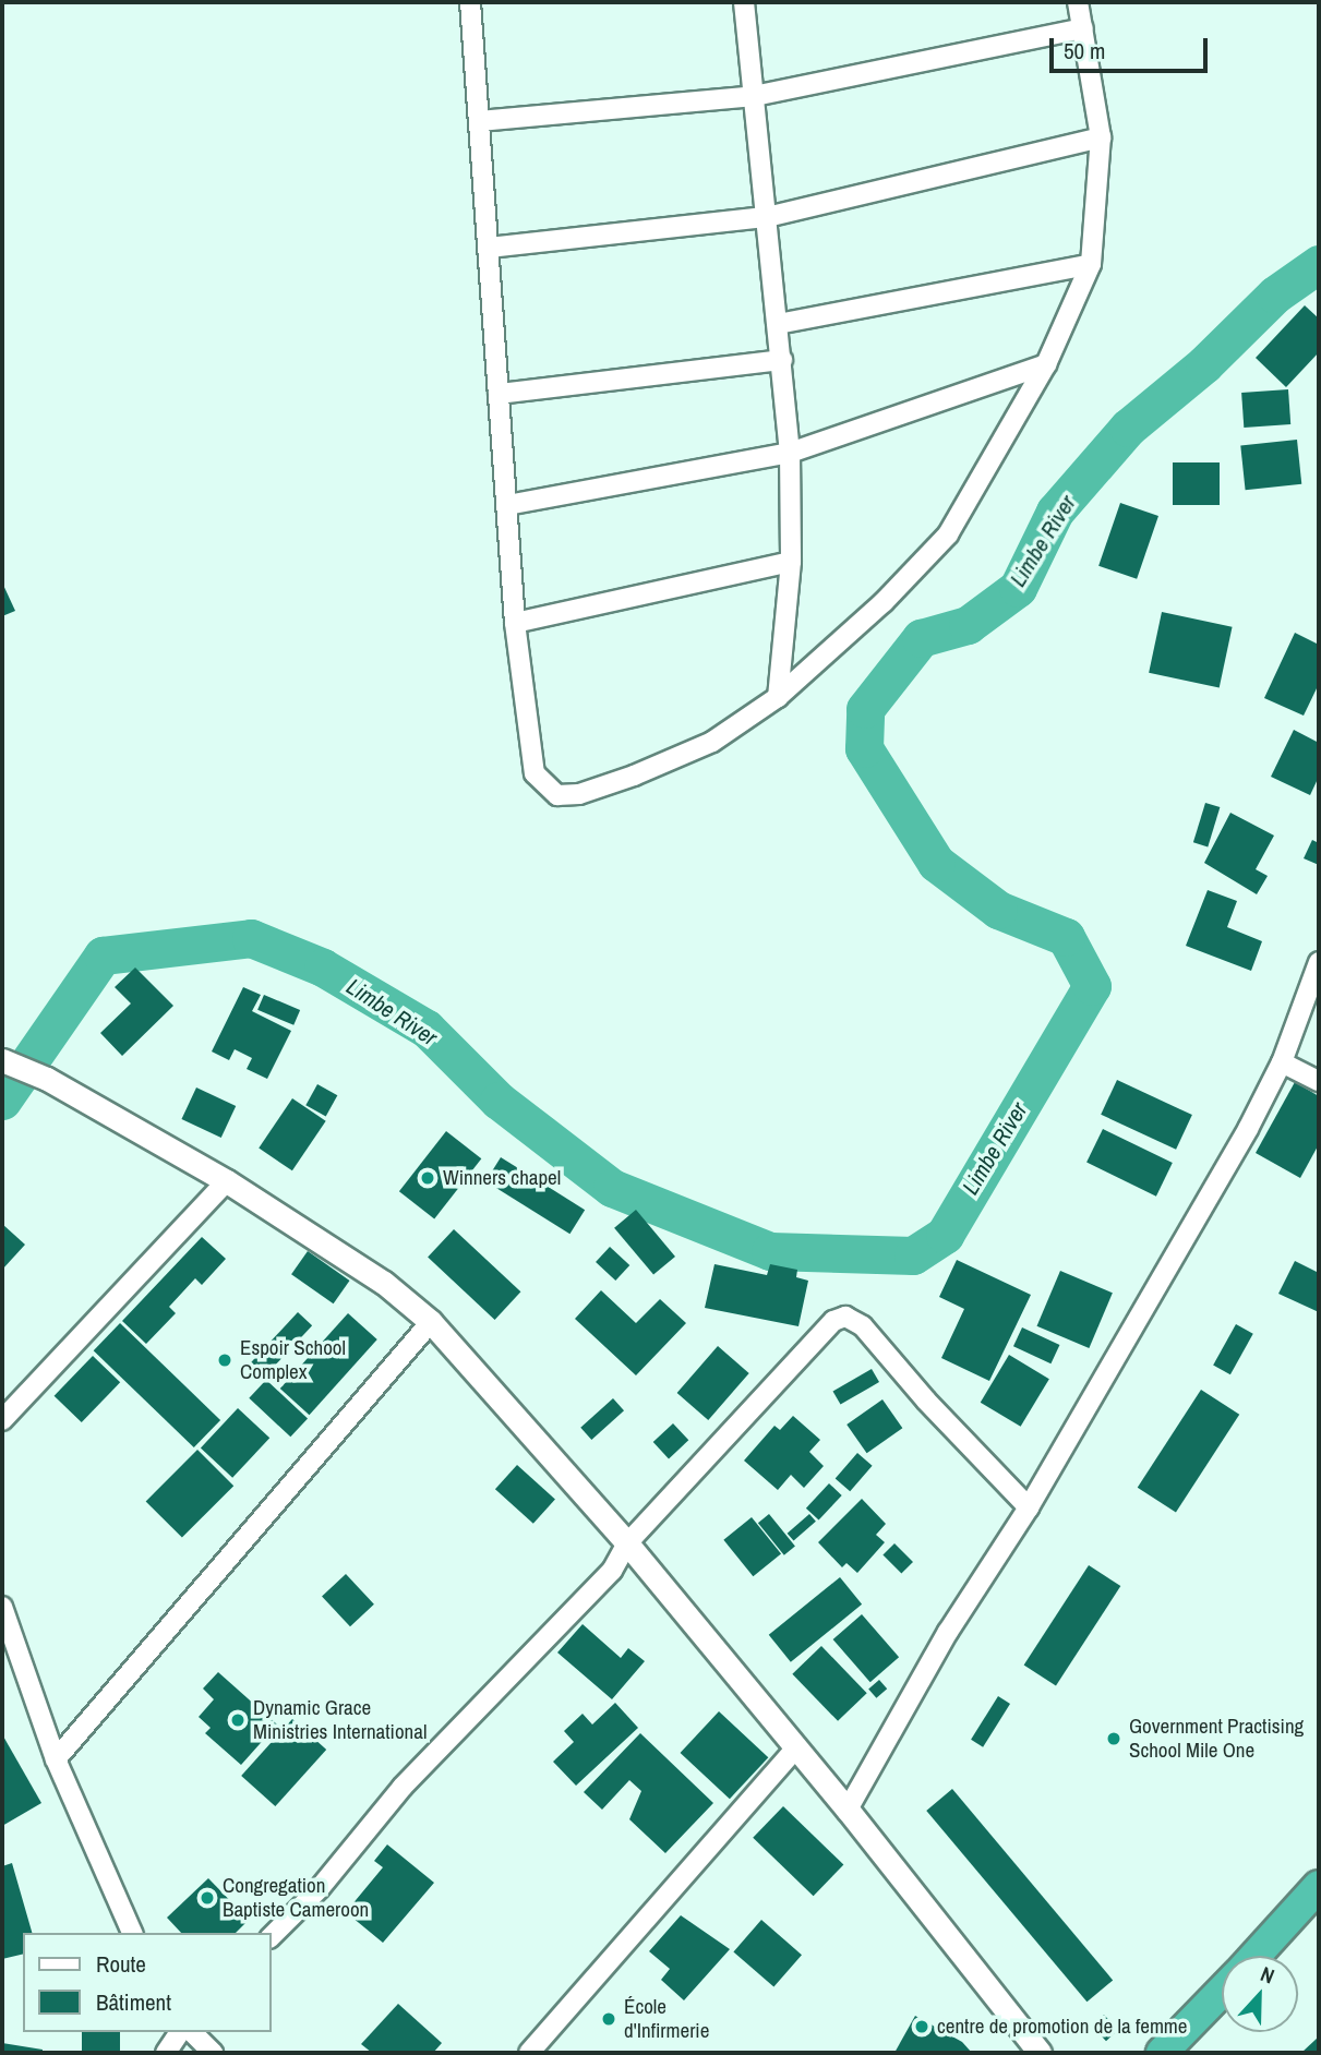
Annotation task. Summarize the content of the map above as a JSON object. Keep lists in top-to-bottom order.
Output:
{
  "water": ["Limbe River"],
  "places": [
    "Winners chapel",
    "Espoir School Complex",
    "Dynamic Grace Ministries International",
    "Government Practising School Mile One",
    "Congregation Baptiste Cameroon",
    "École d'Infirmerie",
    "centre de promotion de la femme"
  ],
  "legend": ["Route", "Bâtiment"],
  "scale_bar": "50 m",
  "north": "top"
}
